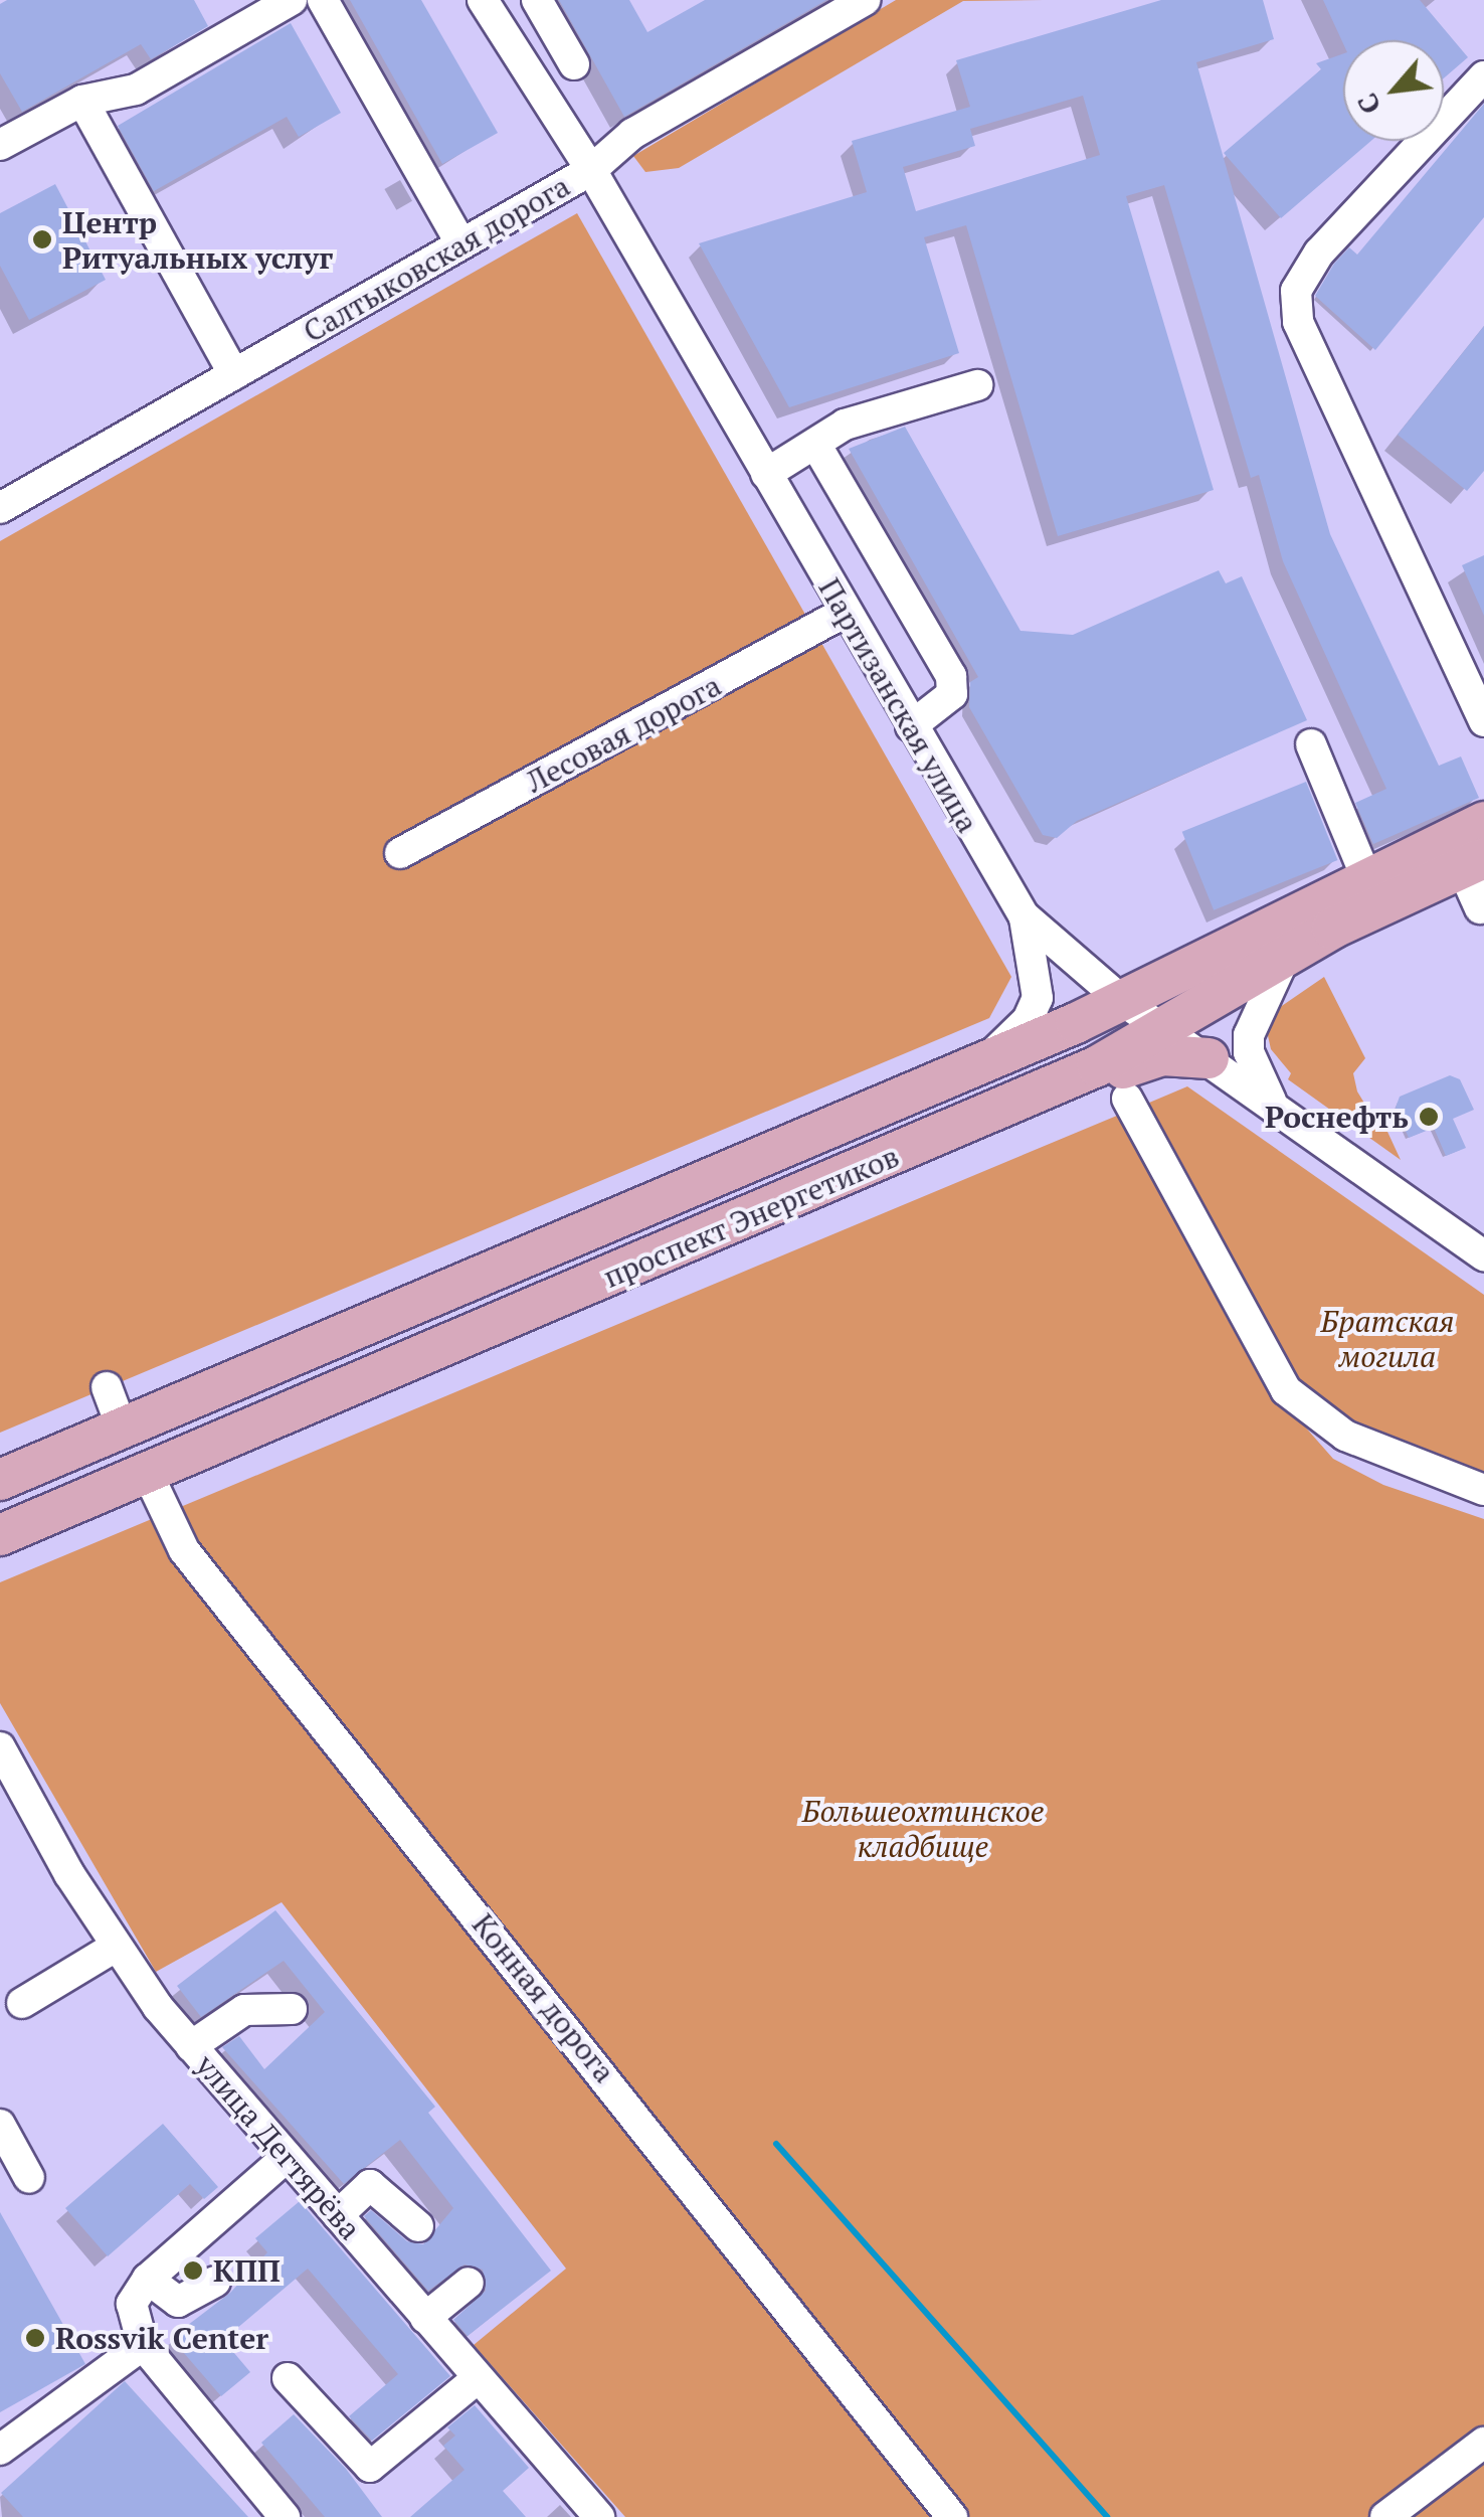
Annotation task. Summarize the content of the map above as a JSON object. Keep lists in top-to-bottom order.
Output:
{
  "streets": {
    "main road": ["проспект Энергетиков"],
    "street": [
      "Салтыковская дорога",
      "Партизанская улица",
      "Лесовая дорога",
      "Конная дорога",
      "улица Дегтярёва"
    ]
  },
  "crossings": [
    ["Салтыковская дорога", "Партизанская улица"],
    ["Партизанская улица", "Лесовая дорога"],
    ["Партизанская улица", "проспект Энергетиков"],
    ["проспект Энергетиков", "Конная дорога"]
  ],
  "parks": ["Братская могила", "Большеохтинское кладбище"],
  "places": [
    "Центр Ритуальных услуг",
    "Роснефть",
    "КПП",
    "Rossvik Center"
  ],
  "north": "bottom left"
}
